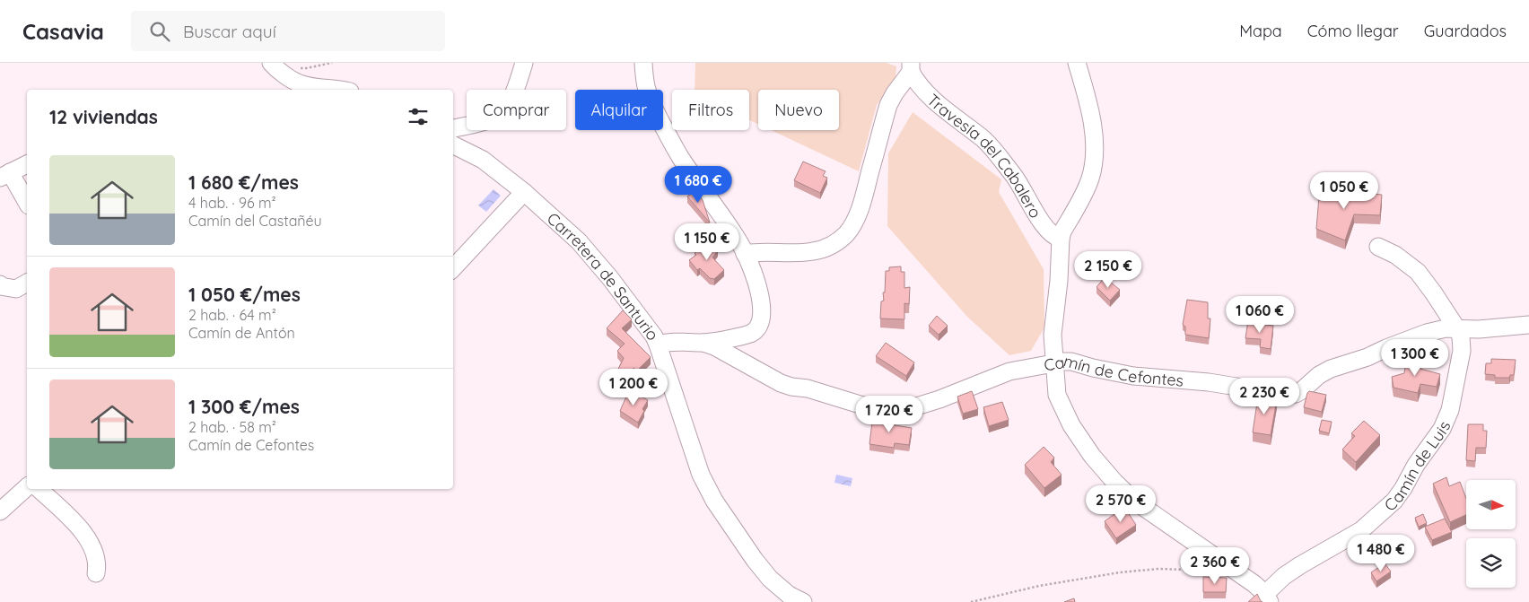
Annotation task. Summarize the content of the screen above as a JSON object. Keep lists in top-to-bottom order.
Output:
{
  "streets": {
    "street": [
      "Travesía del Cabalero",
      "Carretera de Santurio",
      "Camín de Cefontes",
      "Camín de Luis"
    ]
  },
  "crossings": [
    ["Camín de Cefontes", "Camín de Luis"]
  ],
  "north": "right",
  "page": {
    "header": "Casavia",
    "search": "Buscar aquí",
    "nav": ["Mapa", "Cómo llegar", "Guardados"],
    "chip": [
      "Comprar",
      "Alquilar",
      "Filtros",
      "Nuevo"
    ],
    "heading": "12 viviendas",
    "list": [
      {
        "name": "1 680 €/mes",
        "note": "4 hab. · 96 m² · Camín del Castañéu"
      },
      {
        "name": "1 050 €/mes",
        "note": "2 hab. · 64 m² · Camín de Antón"
      },
      {
        "name": "1 300 €/mes",
        "note": "2 hab. · 58 m² · Camín de Cefontes"
      }
    ],
    "price": [
      "1 680 €",
      "1 050 €",
      "1 150 €",
      "2 150 €",
      "1 060 €",
      "1 300 €",
      "1 200 €",
      "2 230 €",
      "1 720 €",
      "2 570 €",
      "1 480 €",
      "2 360 €"
    ]
  }
}
